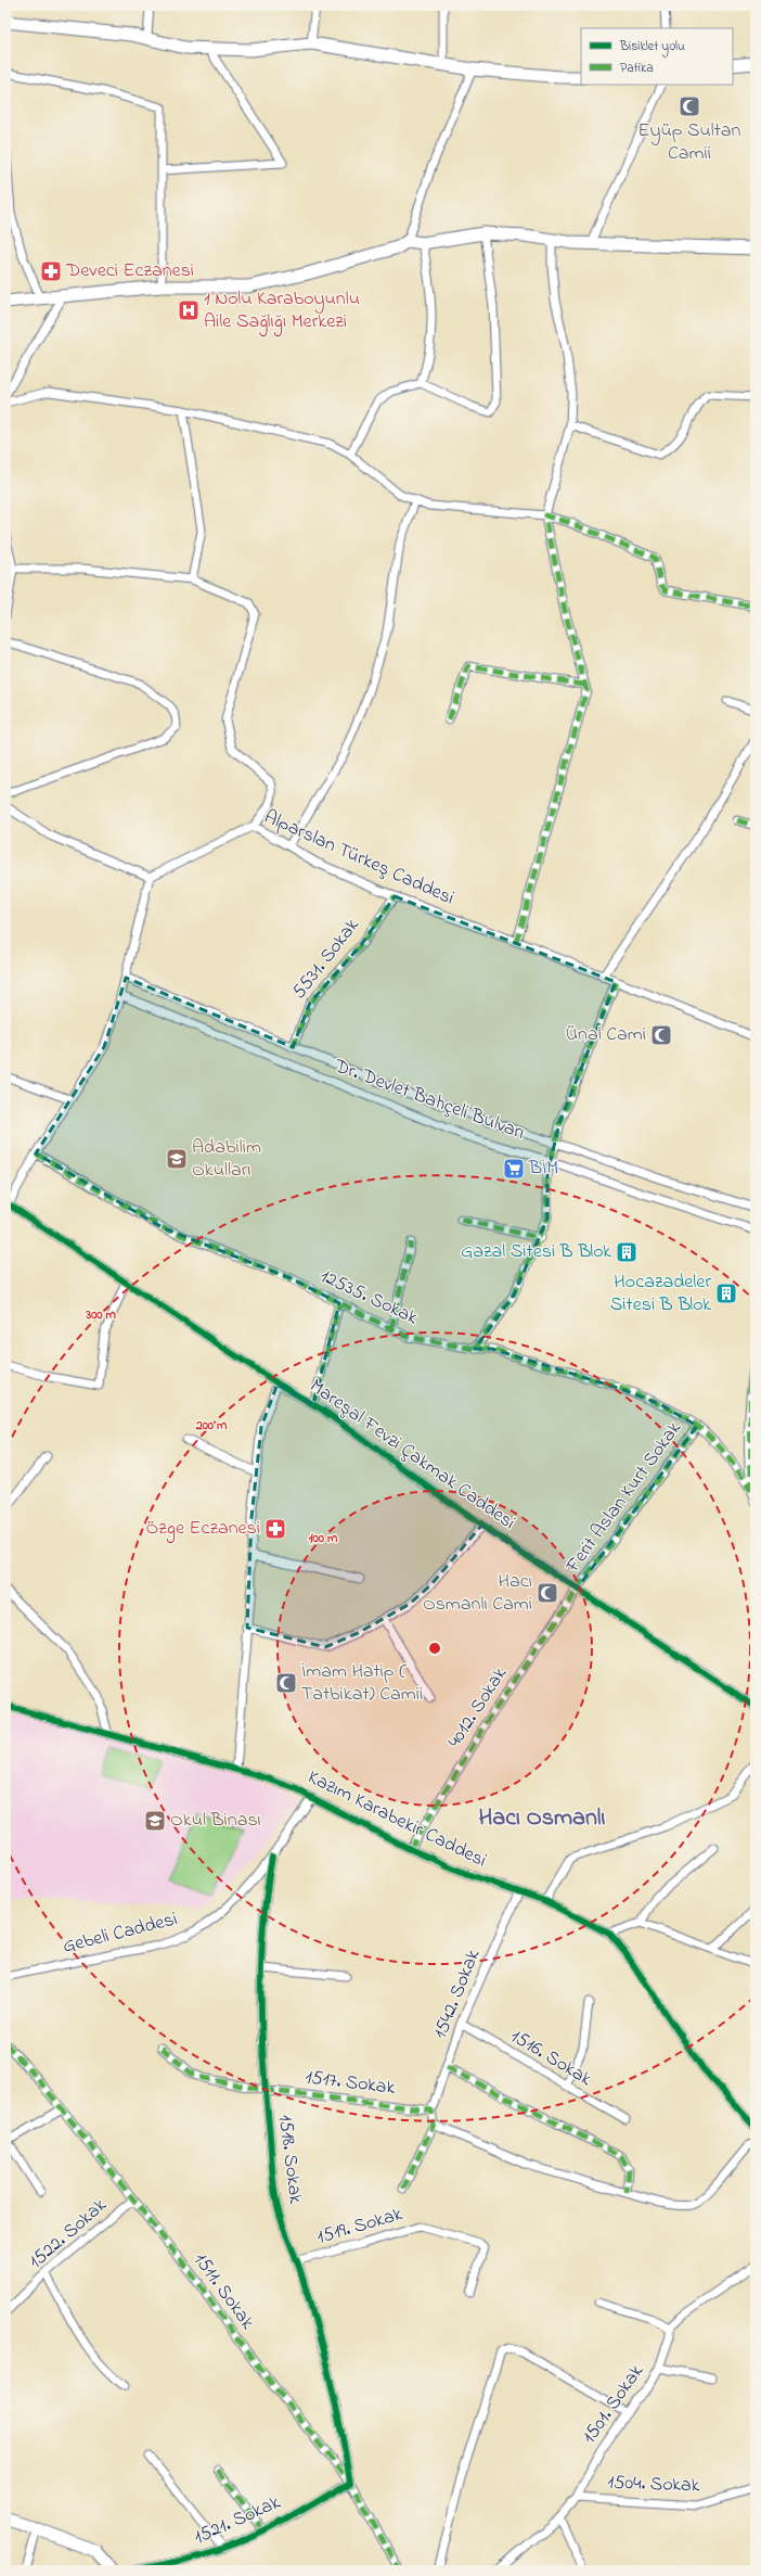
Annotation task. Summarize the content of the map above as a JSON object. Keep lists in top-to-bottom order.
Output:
{
  "streets": {
    "street": [
      "Alparslan Türkeş Caddesi",
      "5531. Sokak",
      "Dr. Devlet Bahçeli Bulvarı",
      "12535. Sokak",
      "Mareşal Fevzi Çakmak Caddesi",
      "Ferit Aslan Kurt Sokak",
      "4012. Sokak",
      "Kazım Karabekir Caddesi",
      "Gebeli Caddesi",
      "1542. Sokak",
      "1516. Sokak",
      "1517. Sokak",
      "1518. Sokak",
      "1519. Sokak",
      "1522. Sokak",
      "1511. Sokak",
      "1501. Sokak",
      "1504. Sokak",
      "1521. Sokak"
    ]
  },
  "crossings": [
    ["Alparslan Türkeş Caddesi", "5531. Sokak"],
    ["5531. Sokak", "Dr. Devlet Bahçeli Bulvarı"],
    ["12535. Sokak", "Ferit Aslan Kurt Sokak"],
    ["Mareşal Fevzi Çakmak Caddesi", "Ferit Aslan Kurt Sokak"],
    ["Mareşal Fevzi Çakmak Caddesi", "4012. Sokak"],
    ["Ferit Aslan Kurt Sokak", "4012. Sokak"],
    ["4012. Sokak", "Kazım Karabekir Caddesi"],
    ["Kazım Karabekir Caddesi", "Gebeli Caddesi"],
    ["Kazım Karabekir Caddesi", "1542. Sokak"],
    ["Gebeli Caddesi", "1518. Sokak"],
    ["1542. Sokak", "1516. Sokak"],
    ["1542. Sokak", "1517. Sokak"],
    ["1517. Sokak", "1518. Sokak"],
    ["1518. Sokak", "1519. Sokak"],
    ["1518. Sokak", "1511. Sokak"],
    ["1518. Sokak", "1521. Sokak"],
    ["1522. Sokak", "1511. Sokak"],
    ["1511. Sokak", "1521. Sokak"],
    ["1501. Sokak", "1504. Sokak"]
  ],
  "districts": ["Hacı Osmanlı"],
  "places": {
    "mosque": [
      "Eyüp Sultan Camii",
      "Ünal Cami",
      "Hacı Osmanlı Cami",
      "İmam Hatip ( Tatbikat) Camii"
    ],
    "pharmacy": ["Deveci Eczanesi", "Özge Eczanesi"],
    "hospital": ["1 Nolu Karaboyunlu Aile Sağlığı Merkezi"],
    "school or university": ["Adabilim Okulları", "Okul Binası"],
    "supermarket": ["BİM"],
    "building": ["Gazal Sitesi B Blok", "Hocazadeler Sitesi B Blok"]
  },
  "legend": ["Bisiklet yolu", "Patika"],
  "rings": ["300 m", "200 m", "100 m"]
}
